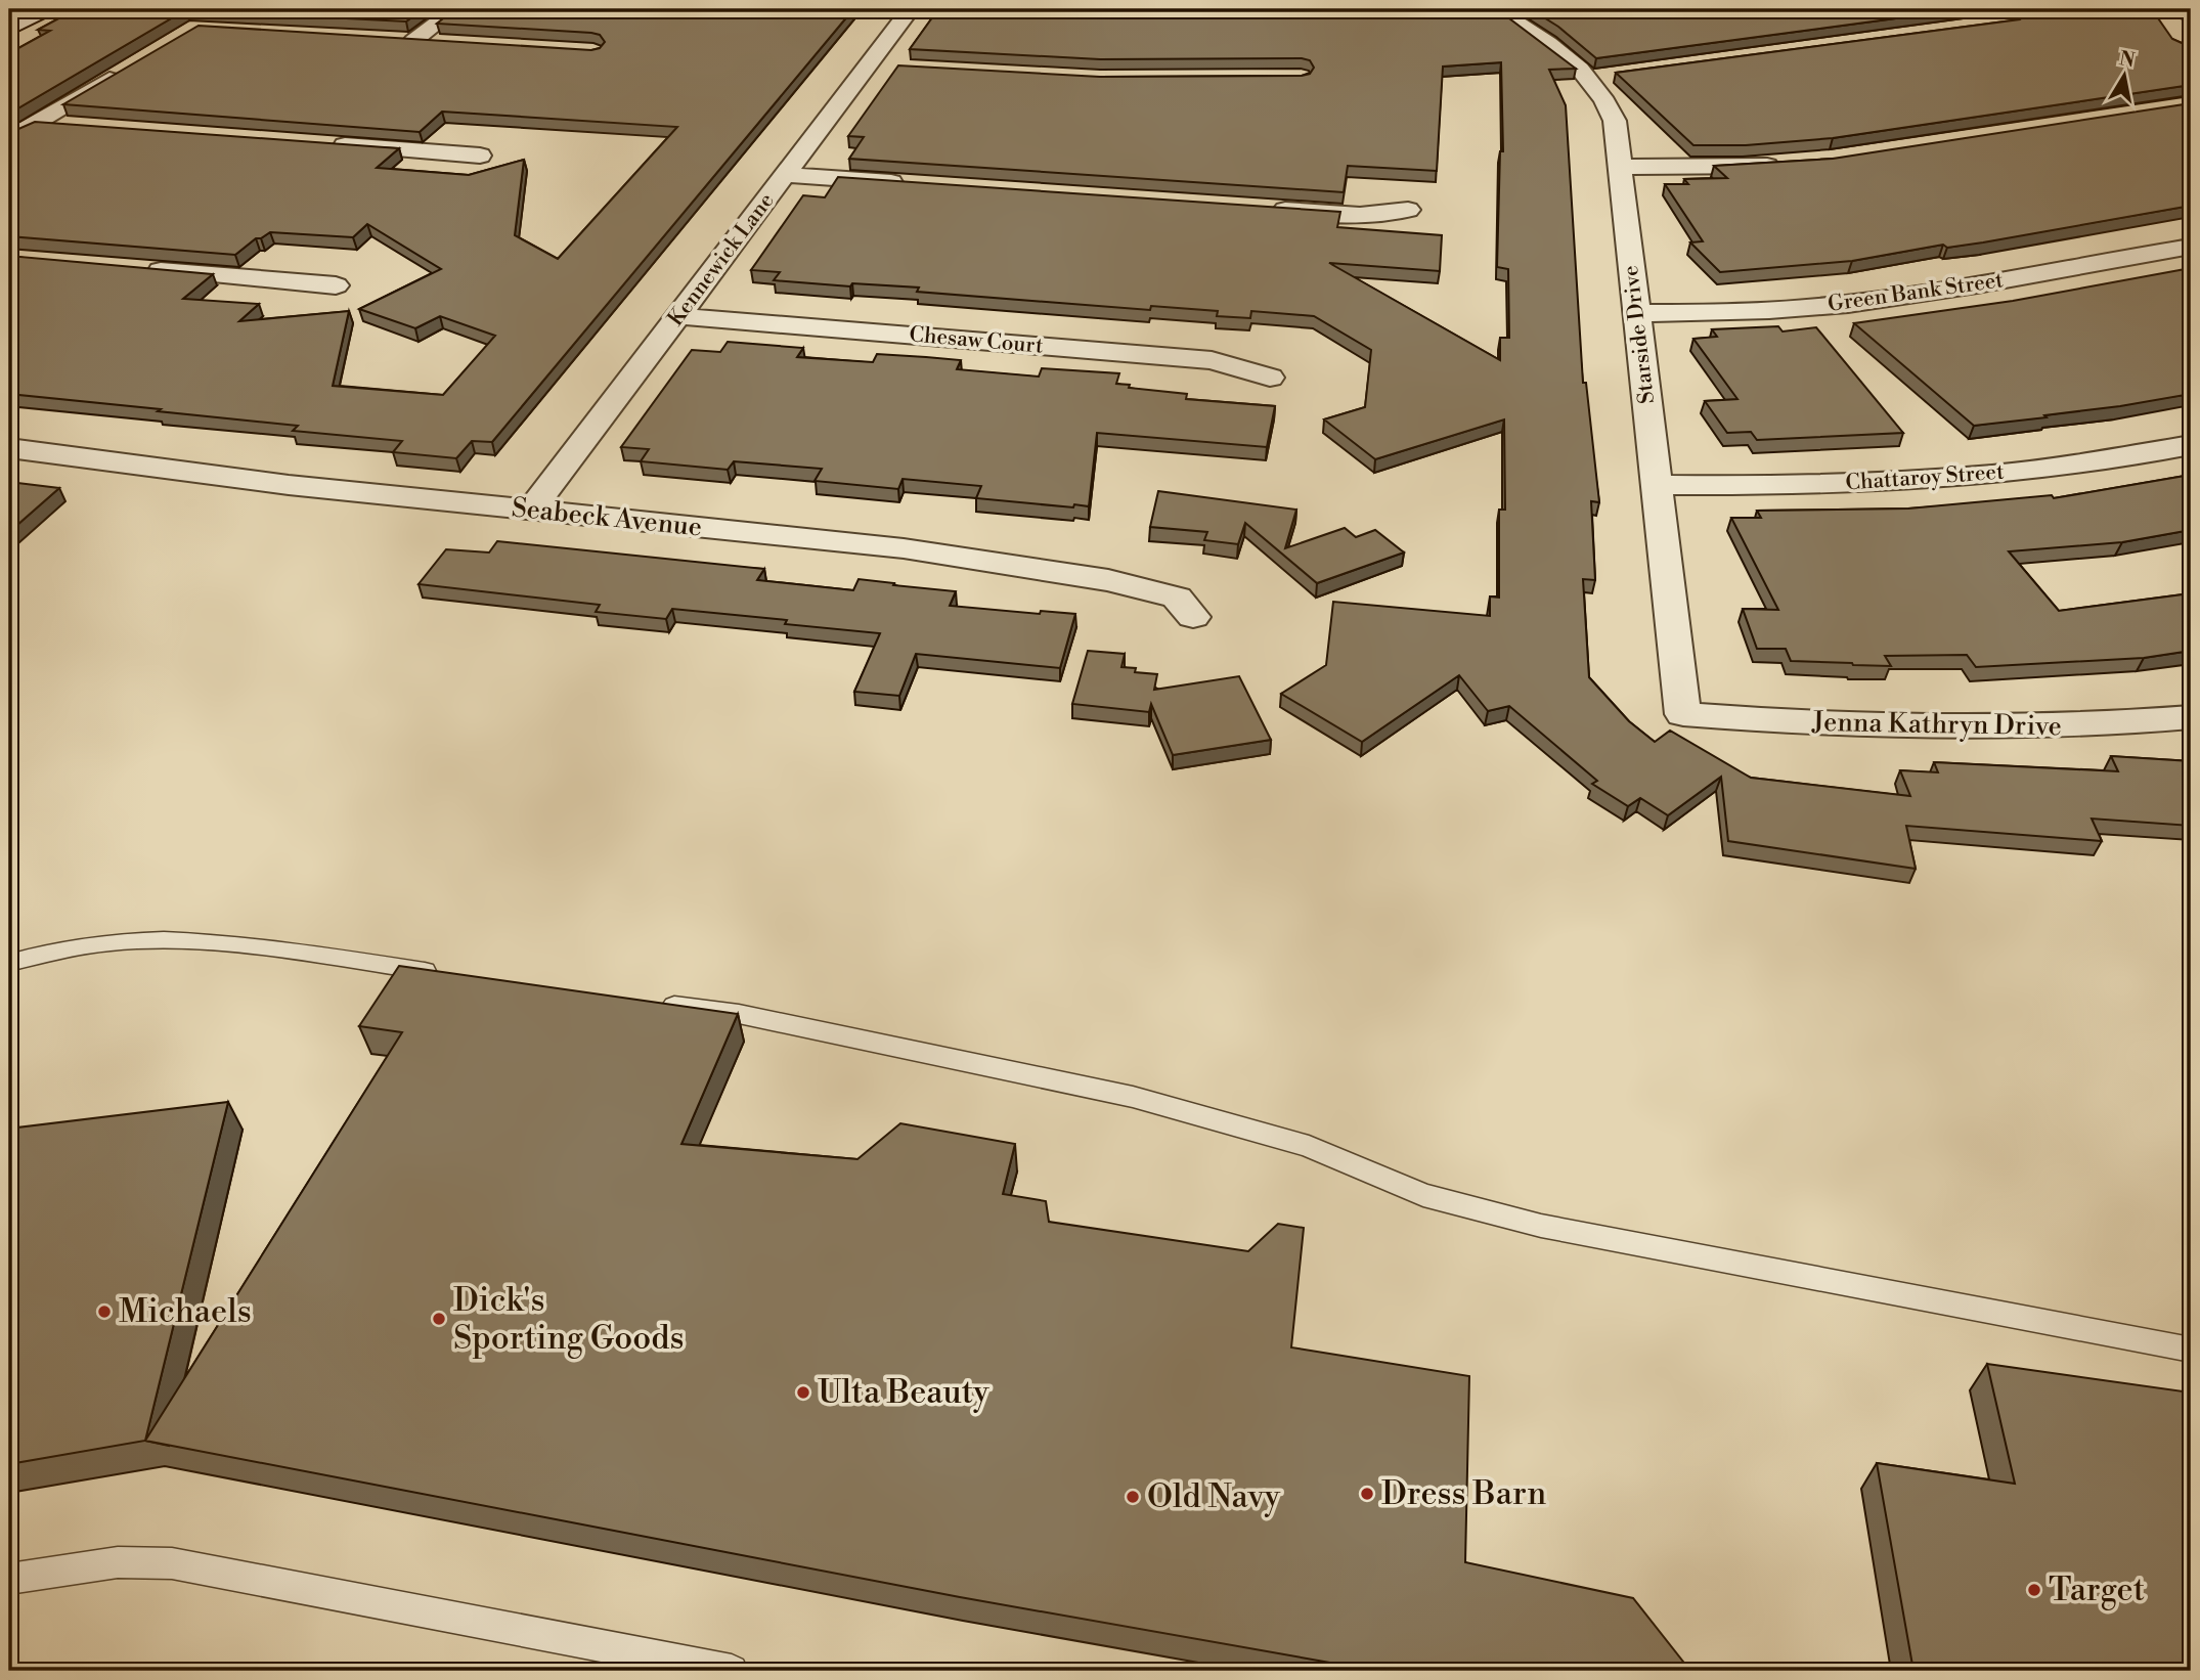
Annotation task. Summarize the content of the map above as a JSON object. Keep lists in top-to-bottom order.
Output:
{
  "streets": {
    "street": [
      "Kennewick Lane",
      "Green Bank Street",
      "Starside Drive",
      "Chesaw Court",
      "Chattaroy Street",
      "Seabeck Avenue",
      "Jenna Kathryn Drive"
    ]
  },
  "crossings": [
    ["Kennewick Lane", "Chesaw Court"],
    ["Kennewick Lane", "Seabeck Avenue"],
    ["Green Bank Street", "Starside Drive"],
    ["Starside Drive", "Chattaroy Street"],
    ["Starside Drive", "Jenna Kathryn Drive"]
  ],
  "places": [
    "Michaels",
    "Dick's Sporting Goods",
    "Ulta Beauty",
    "Dress Barn",
    "Old Navy",
    "Target"
  ],
  "north": "top"
}
